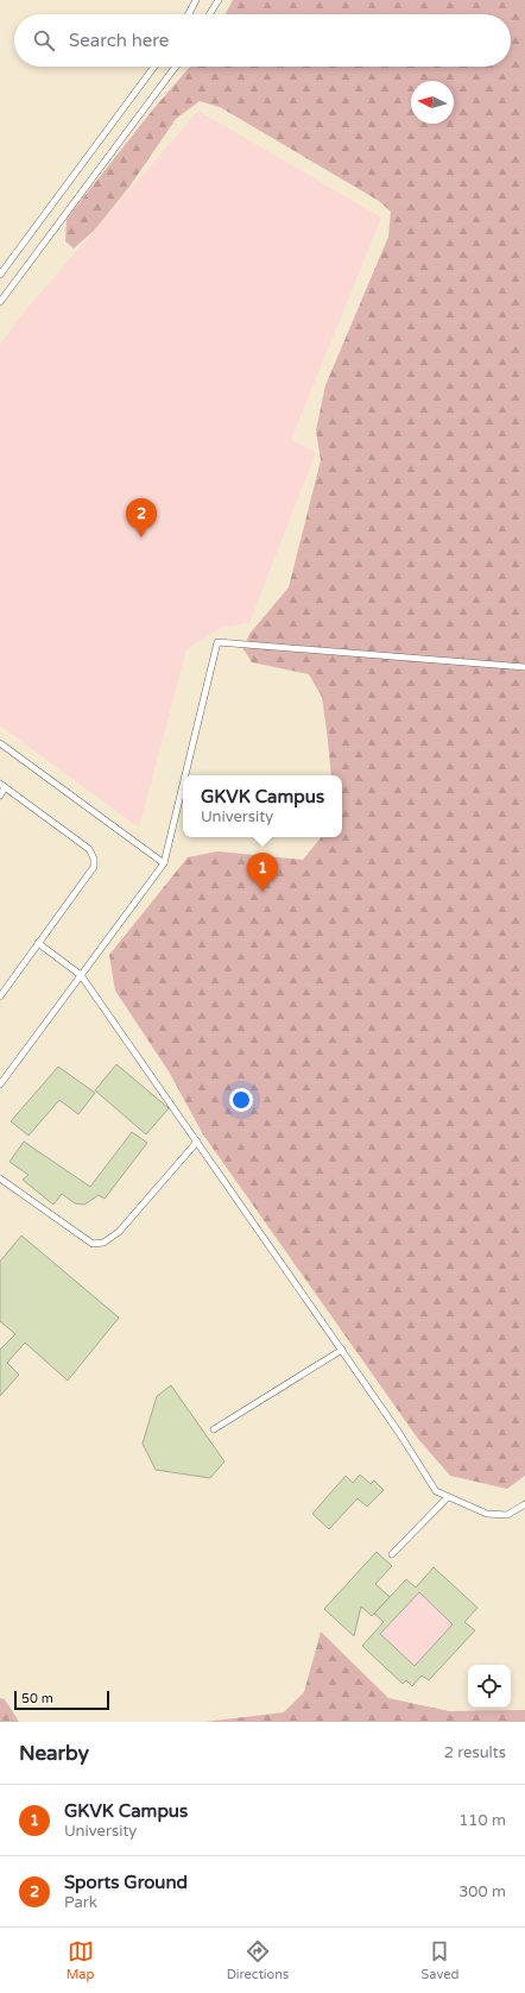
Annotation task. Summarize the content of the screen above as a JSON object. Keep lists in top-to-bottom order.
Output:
{
  "scale_bar": "50 m",
  "north": "left",
  "page": {
    "search": "Search here",
    "pins": ["2", "1"],
    "popup": ["GKVK Campus", "University"],
    "scale": "50 m",
    "heading": ["Nearby", "2 results"],
    "list": [
      {
        "mark": "1",
        "name": "GKVK Campus",
        "note": "University",
        "value": "110 m"
      },
      {
        "mark": "2",
        "name": "Sports Ground",
        "note": "Park",
        "value": "300 m"
      }
    ],
    "nav": ["Map", "Directions", "Saved"]
  }
}
